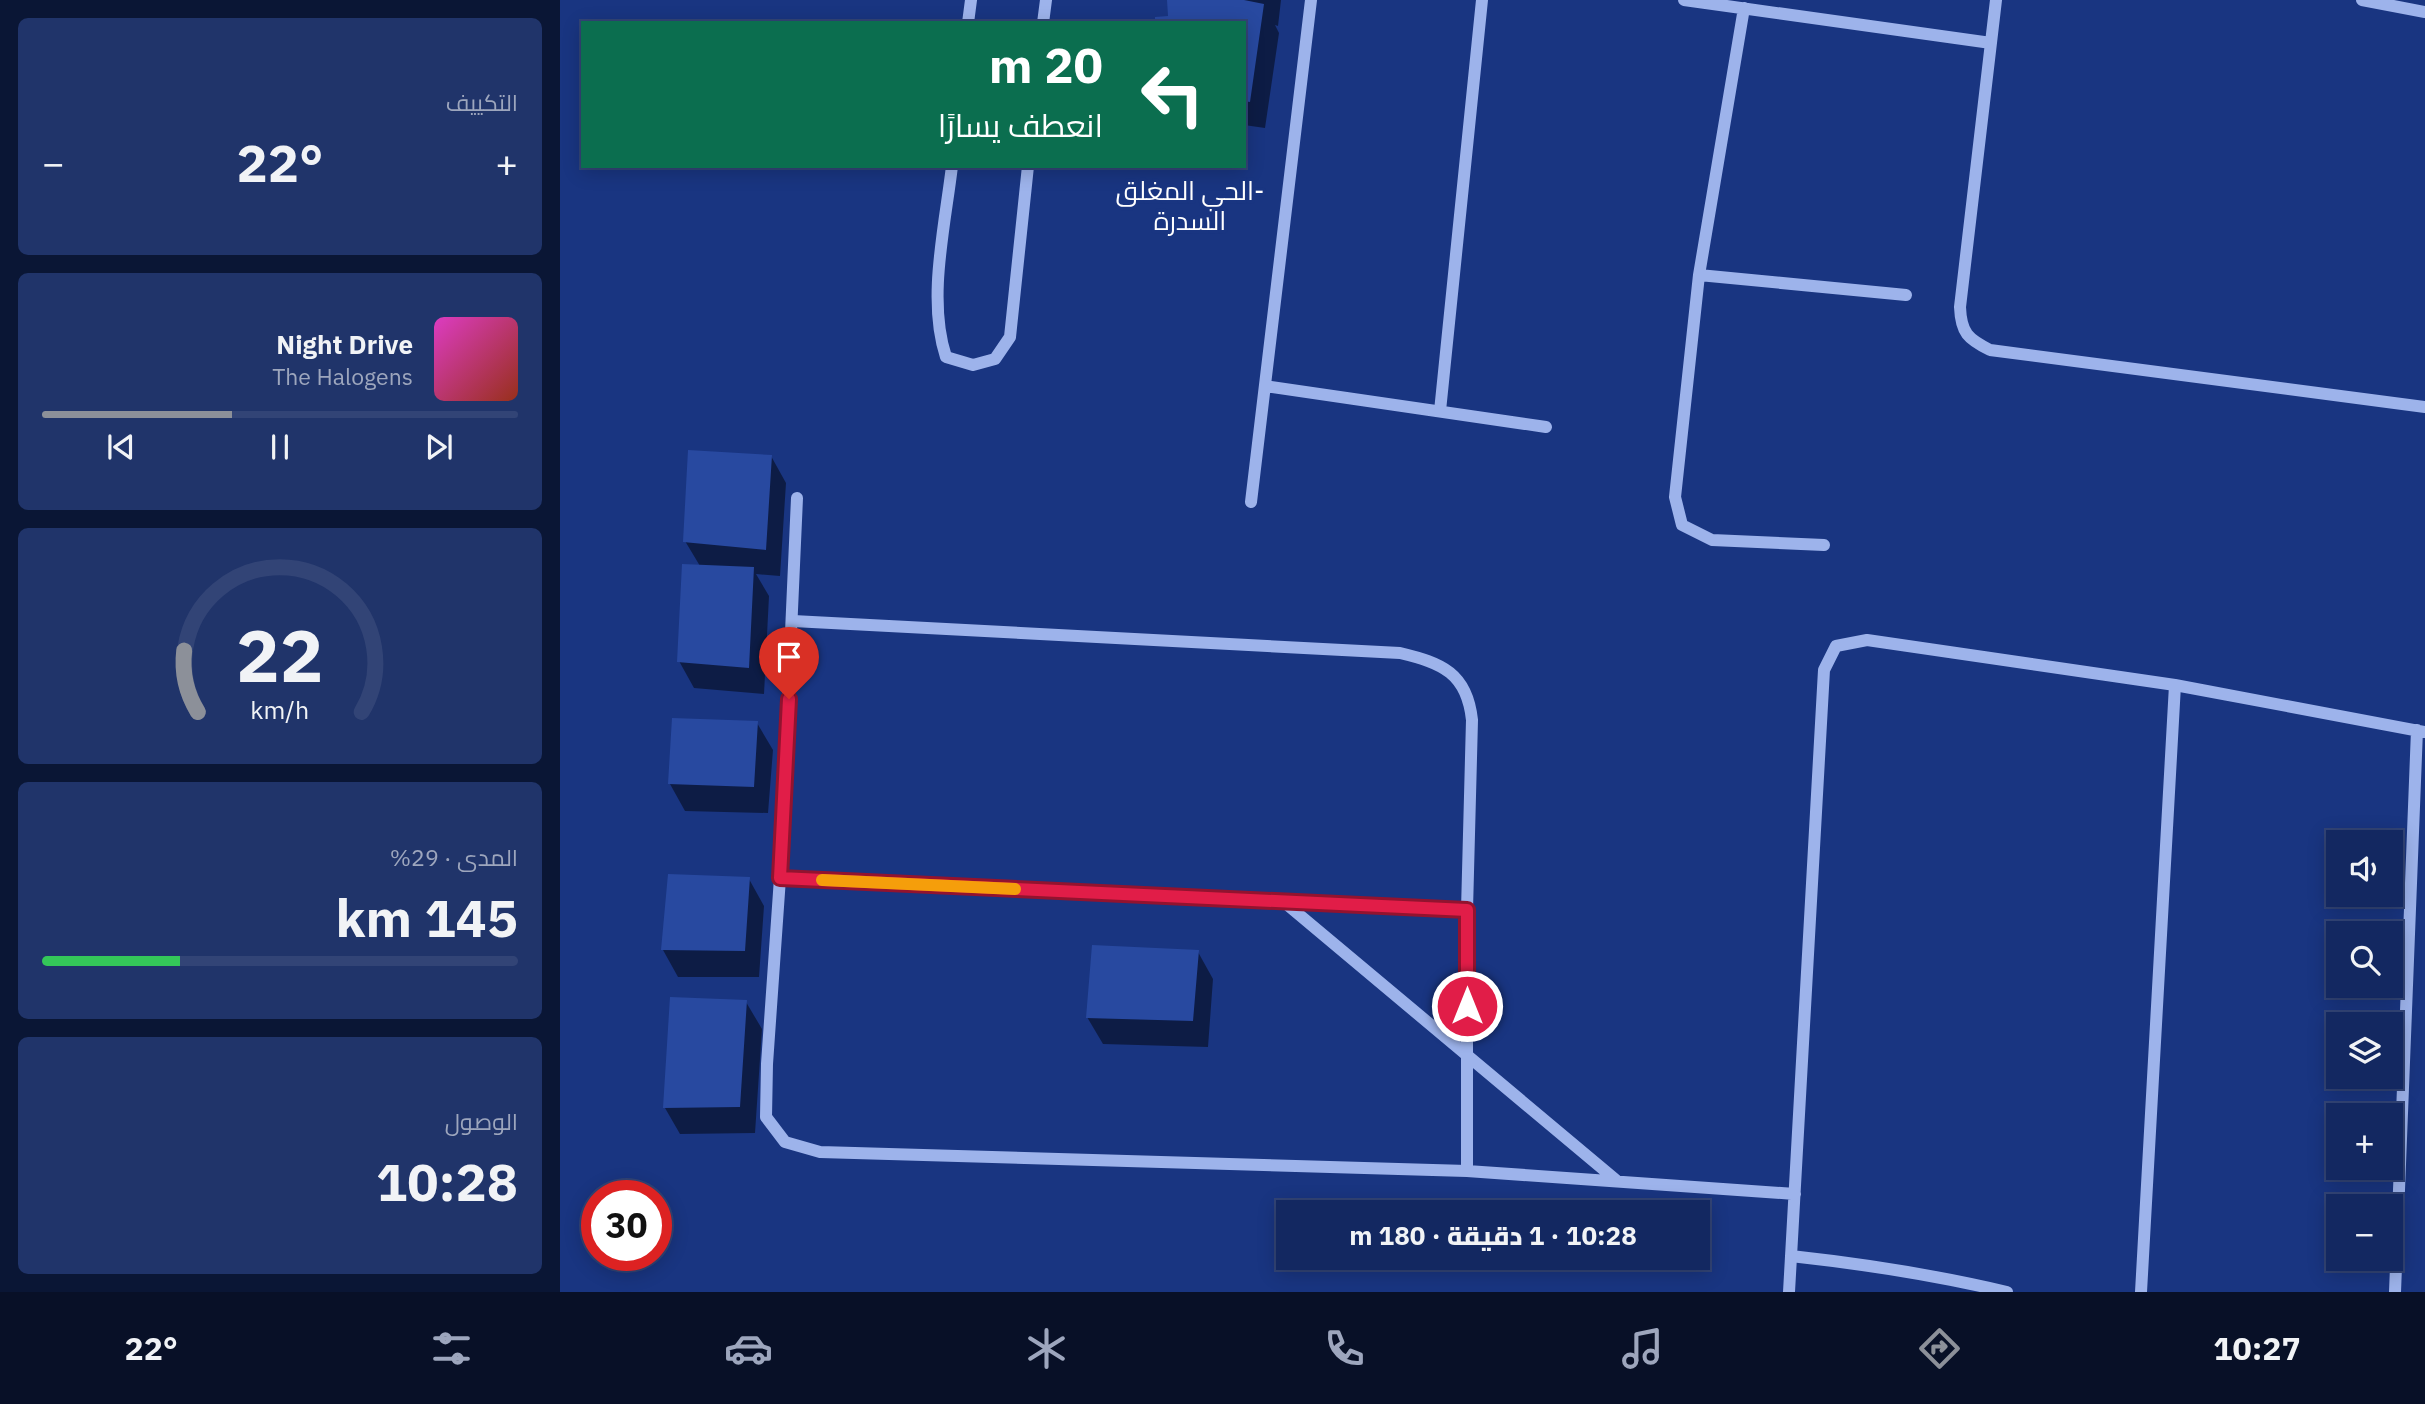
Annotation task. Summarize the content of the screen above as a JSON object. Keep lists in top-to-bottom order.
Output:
{
  "districts": ["الحي المغلق- السدرة"],
  "page": {
    "tile": [
      "التكييف",
      ["المدى · 29%", "145 km"],
      ["الوصول", "10:28"]
    ],
    "turn": ["20 m", "انعطف يسارًا"],
    "heat": ["−", "22°", "+"],
    "song": ["Night Drive", "The Halogens"],
    "map_buttons": ["+", "−"],
    "limit": "30",
    "trip": "10:28 · 1 دقيقة · 180 m",
    "tabs": ["10:27", "22°"],
    "gauge": ["22", "km/h"]
  }
}
